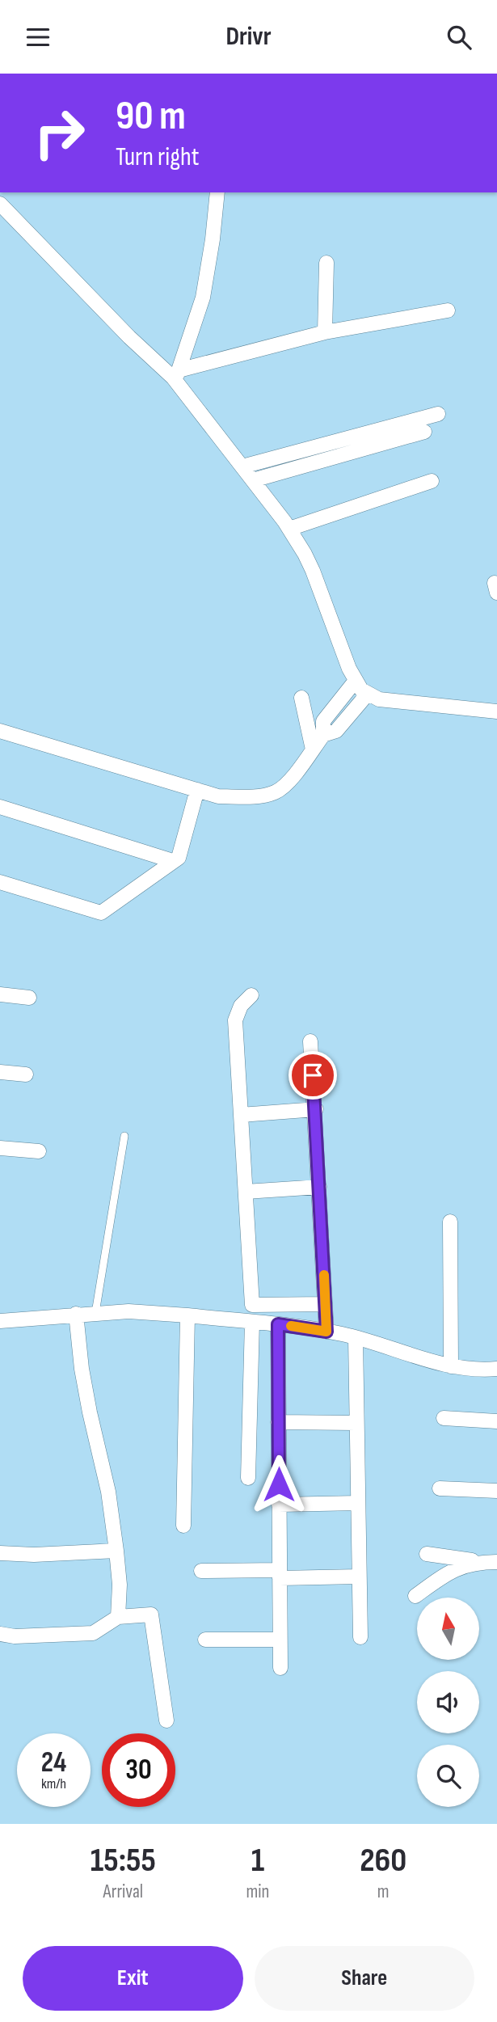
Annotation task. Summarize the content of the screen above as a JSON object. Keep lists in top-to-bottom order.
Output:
{
  "north": "top",
  "page": {
    "header": "Drivr",
    "turn": ["90 m", "Turn right"],
    "speed": "24 km/h",
    "limit": "30",
    "eta": [
      "15:55",
      "Arrival",
      "1",
      "min",
      "260",
      "m"
    ],
    "buttons": ["Exit", "Share"]
  }
}
